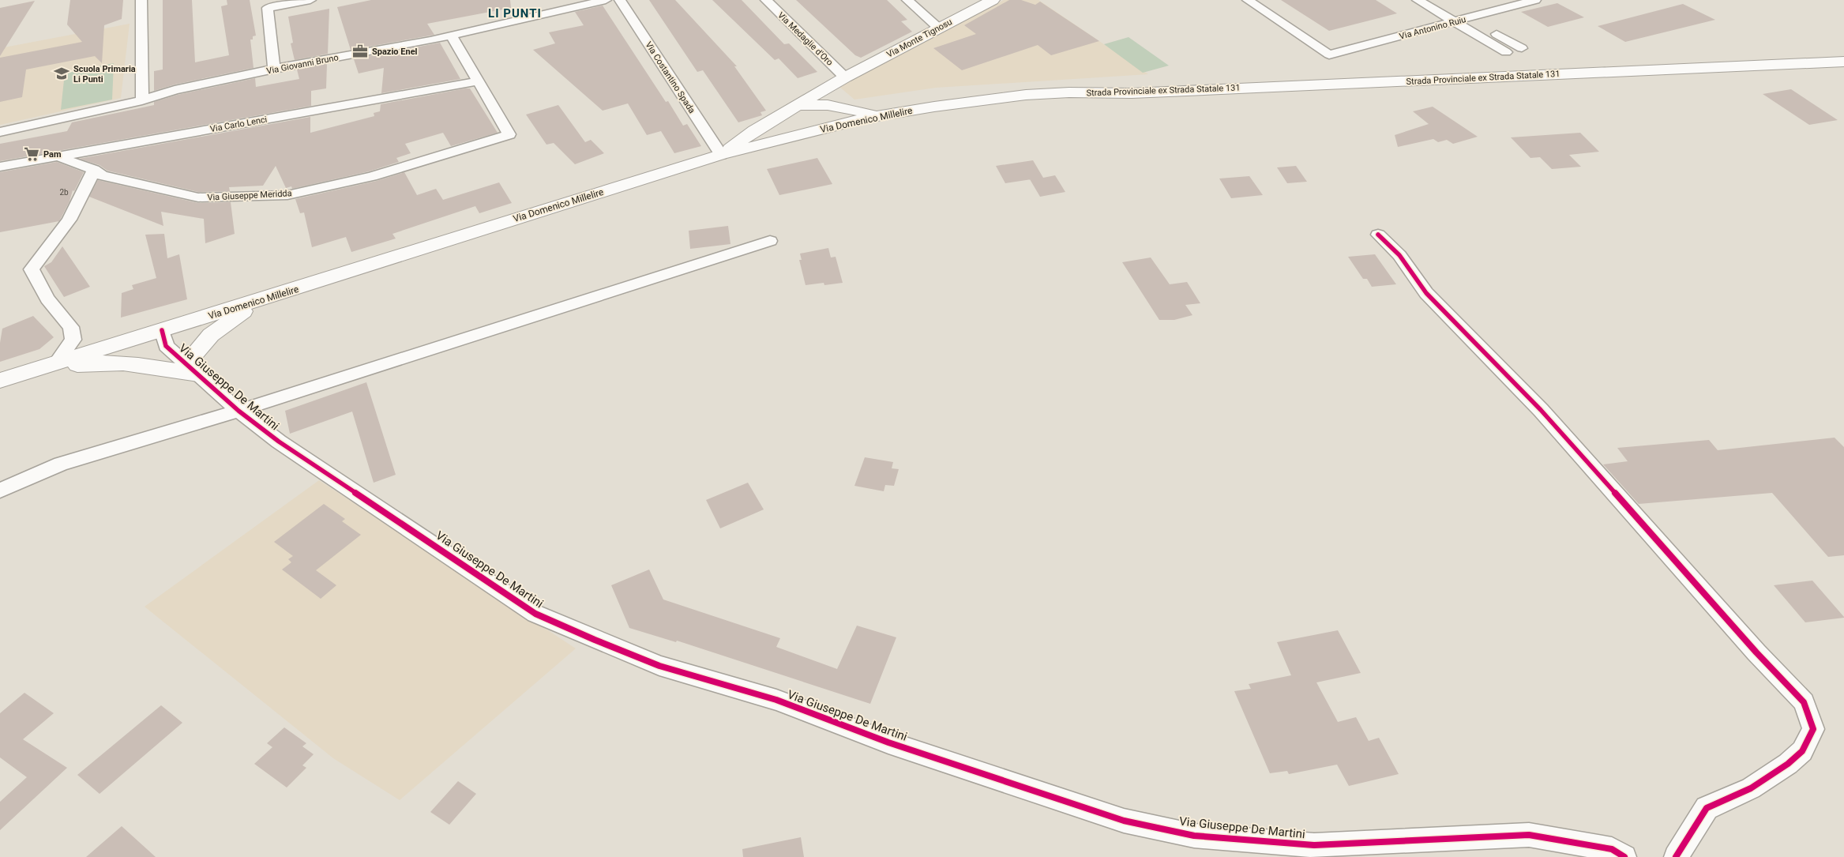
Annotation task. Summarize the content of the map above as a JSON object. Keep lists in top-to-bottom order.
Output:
{
  "streets": {
    "main road": ["Via Monte Tignosu", "Strada Provinciale ex Strada Statale 131", "Via Domenico Millelire"],
    "street": [
      "Via Antonino Ruiu",
      "Via Medaglie d'Oro",
      "Via Giovanni Bruno",
      "Via Costantino Spada",
      "Via Carlo Lenci",
      "Via Giuseppe Meridda",
      "Via Giuseppe De Martini"
    ]
  },
  "crossings": [
    ["Via Monte Tignosu", "Via Medaglie d'Oro"],
    ["Via Monte Tignosu", "Via Costantino Spada"],
    ["Via Monte Tignosu", "Via Domenico Millelire"],
    ["Via Costantino Spada", "Via Domenico Millelire"],
    ["Strada Provinciale ex Strada Statale 131", "Via Domenico Millelire"],
    ["Via Domenico Millelire", "Via Giuseppe De Martini"],
    ["Via Carlo Lenci", "Via Giuseppe Meridda"]
  ],
  "districts": ["LI PUNTI"],
  "places": {
    "office": ["Spazio Enel"],
    "school or university": ["Scuola Primaria Li Punti"],
    "supermarket": ["Pam"]
  },
  "house_numbers": ["2b"]
}
